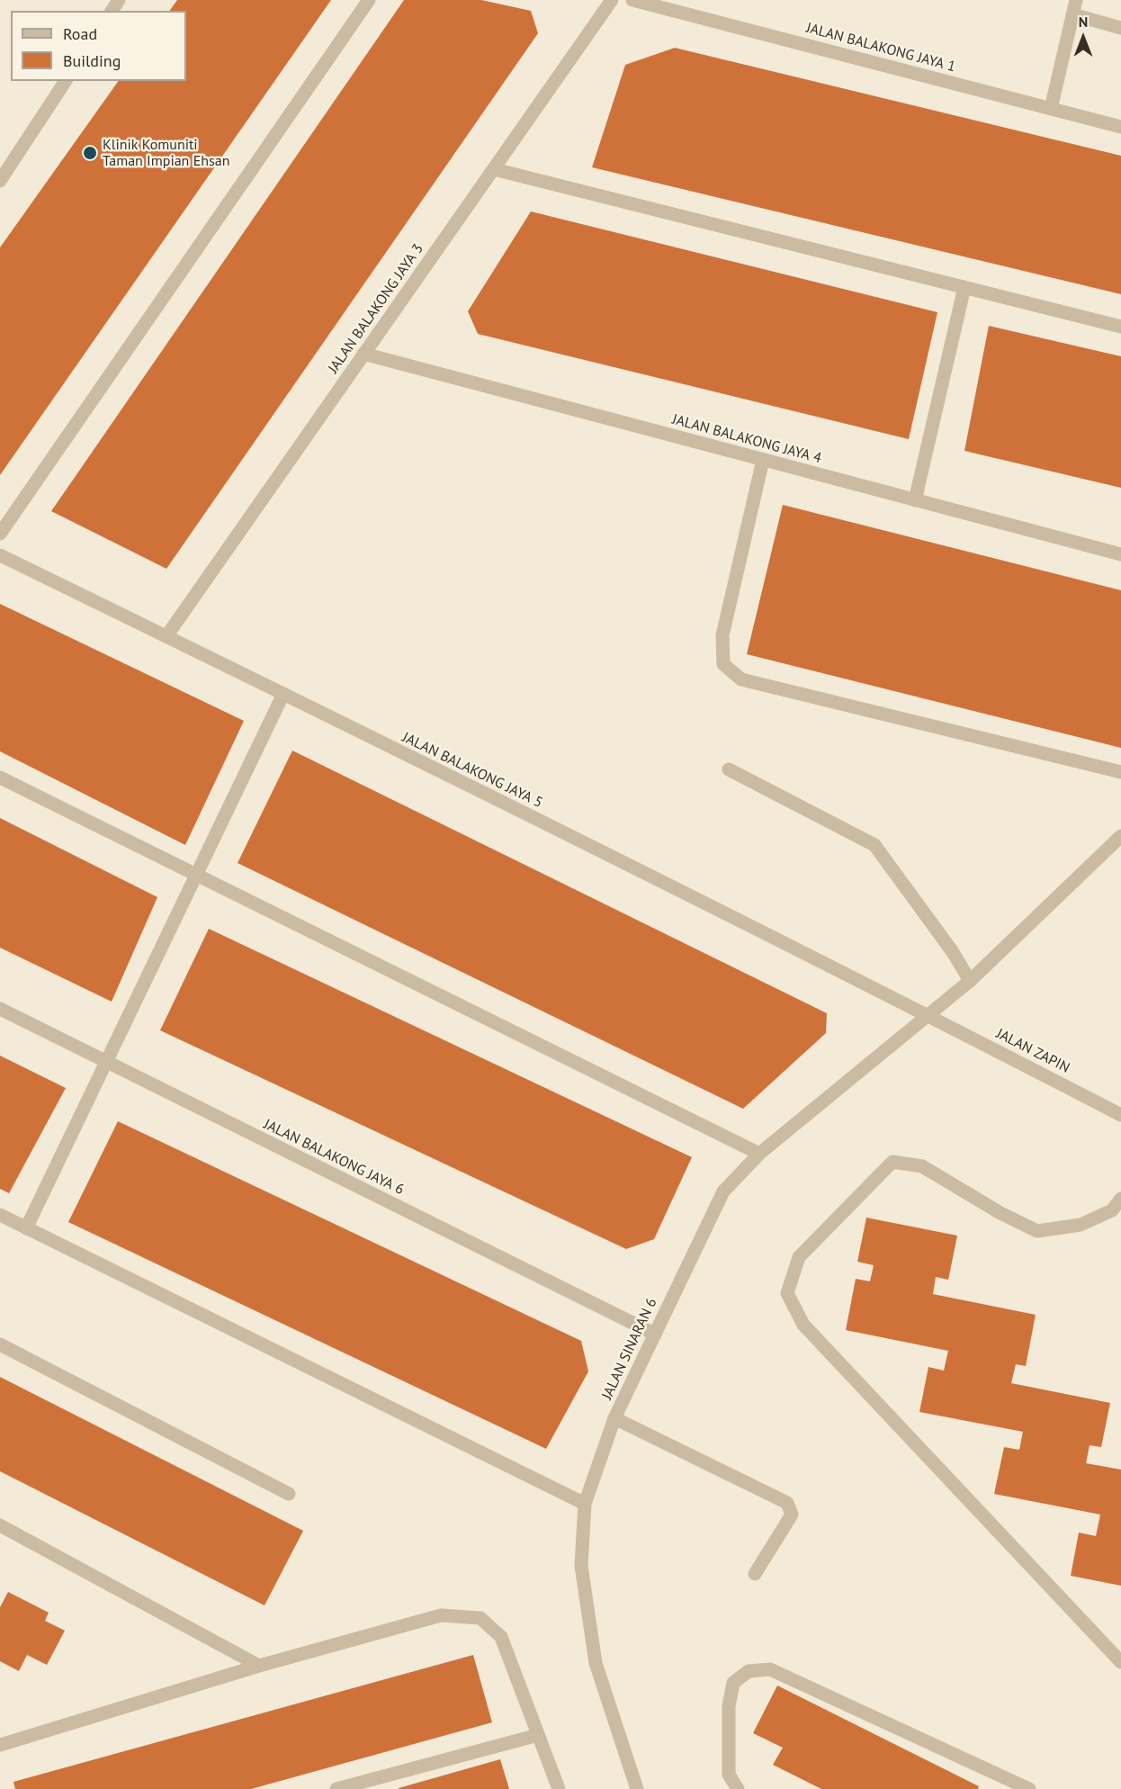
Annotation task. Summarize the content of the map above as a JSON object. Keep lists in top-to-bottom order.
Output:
{
  "streets": {
    "street": [
      "JALAN BALAKONG JAYA 1",
      "JALAN BALAKONG JAYA 3",
      "JALAN BALAKONG JAYA 4",
      "JALAN BALAKONG JAYA 5",
      "JALAN ZAPIN",
      "JALAN BALAKONG JAYA 6",
      "JALAN SINARAN 6"
    ]
  },
  "crossings": [
    ["JALAN BALAKONG JAYA 3", "JALAN BALAKONG JAYA 4"],
    ["JALAN BALAKONG JAYA 3", "JALAN BALAKONG JAYA 5"],
    ["JALAN BALAKONG JAYA 5", "JALAN ZAPIN"],
    ["JALAN BALAKONG JAYA 5", "JALAN SINARAN 6"],
    ["JALAN ZAPIN", "JALAN SINARAN 6"],
    ["JALAN BALAKONG JAYA 6", "JALAN SINARAN 6"]
  ],
  "places": ["Klinik Komuniti Taman Impian Ehsan"],
  "legend": ["Road", "Building"],
  "north": "top"
}
